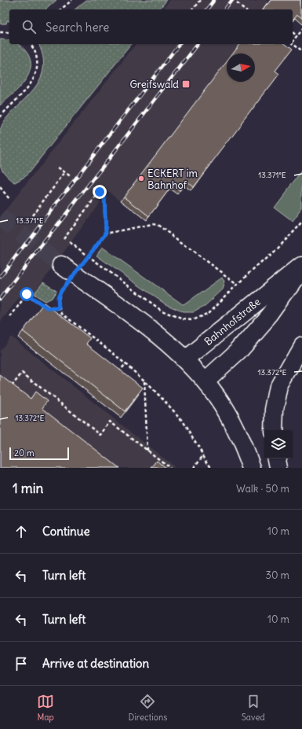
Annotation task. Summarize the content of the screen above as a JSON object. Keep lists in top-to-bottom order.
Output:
{
  "streets": {
    "street": ["Bahnhofstraße"]
  },
  "places": {
    "transit": ["Greifswald"],
    "other": ["ECKERT im Bahnhof"]
  },
  "scale_bar": "20 m",
  "north": "right",
  "page": {
    "search": "Search here",
    "scale": "20 m",
    "heading": ["1 min", "Walk · 50 m"],
    "list": [
      ["Continue", "10 m"],
      ["Turn left", "30 m"],
      ["Turn left", "10 m"],
      "Arrive at destination"
    ],
    "nav": ["Map", "Directions", "Saved"]
  },
  "coordinates": ["13.371°E", "13.372°E"]
}
